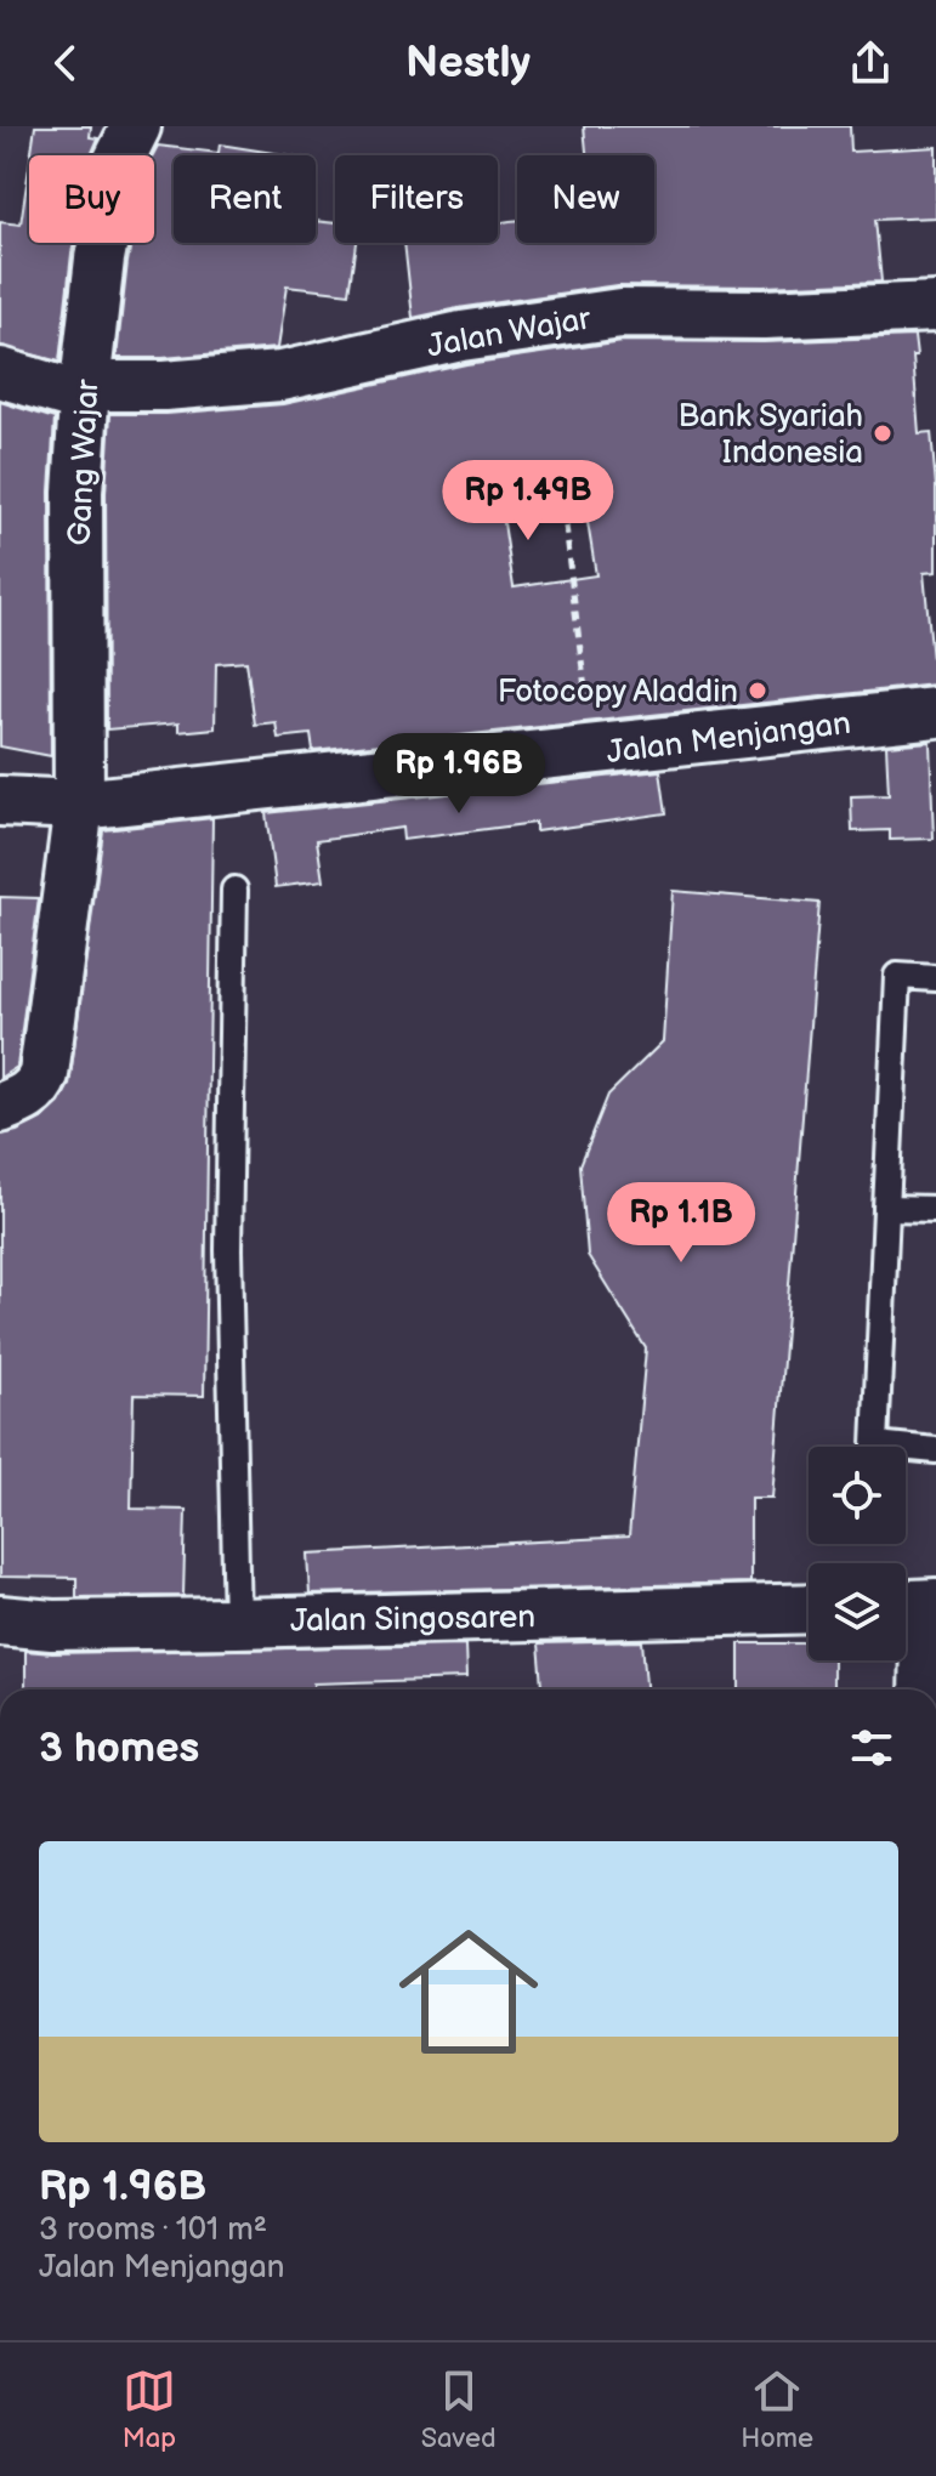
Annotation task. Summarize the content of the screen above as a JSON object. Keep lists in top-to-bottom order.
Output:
{
  "streets": {
    "street": [
      "Jalan Wajar",
      "Gang Wajar",
      "Jalan Menjangan",
      "Jalan Singosaren"
    ]
  },
  "crossings": [
    ["Jalan Wajar", "Gang Wajar"],
    ["Gang Wajar", "Jalan Menjangan"]
  ],
  "places": ["Bank Syariah Indonesia", "Fotocopy Aladdin"],
  "page": {
    "header": "Nestly",
    "chip": [
      "Buy",
      "Rent",
      "Filters",
      "New"
    ],
    "price": ["Rp 1.49B", "Rp 1.96B", "Rp 1.1B"],
    "heading": "3 homes",
    "list": [
      {
        "name": "Rp 1.96B",
        "note": "3 rooms · 101 m² · Jalan Menjangan"
      }
    ],
    "tabs": ["Map", "Saved", "Home"]
  }
}
